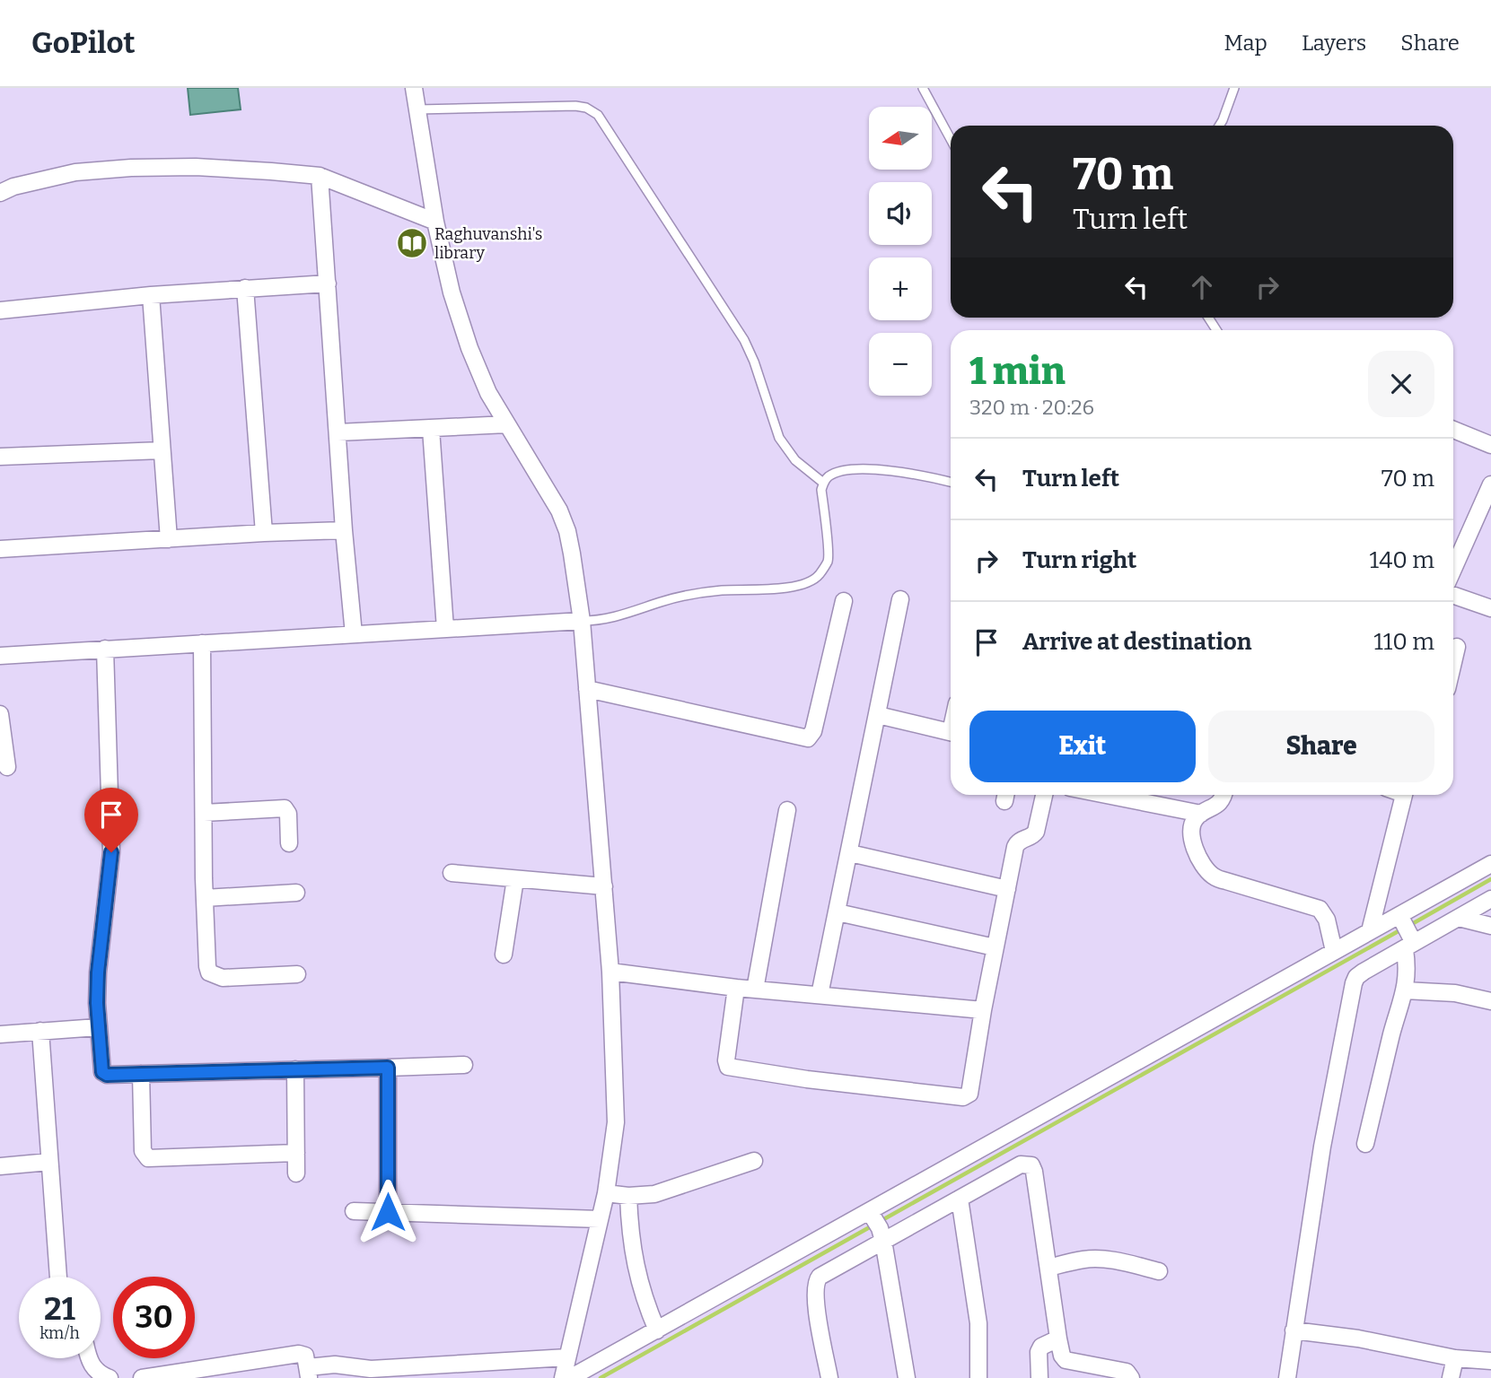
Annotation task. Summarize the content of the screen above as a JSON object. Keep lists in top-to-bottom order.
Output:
{
  "places": {
    "library": ["Raghuvanshi's library"]
  },
  "north": "left",
  "page": {
    "header": "GoPilot",
    "nav": ["Map", "Layers", "Share"],
    "map_buttons": ["+", "−"],
    "turn": ["70 m", "Turn left"],
    "heading": ["1 min", "320 m · 20:26"],
    "list": [
      {
        "name": "Turn left",
        "value": "70 m"
      },
      {
        "name": "Turn right",
        "value": "140 m"
      },
      {
        "name": "Arrive at destination",
        "value": "110 m"
      }
    ],
    "buttons": ["Exit", "Share"],
    "speed": "21 km/h",
    "limit": "30"
  }
}
